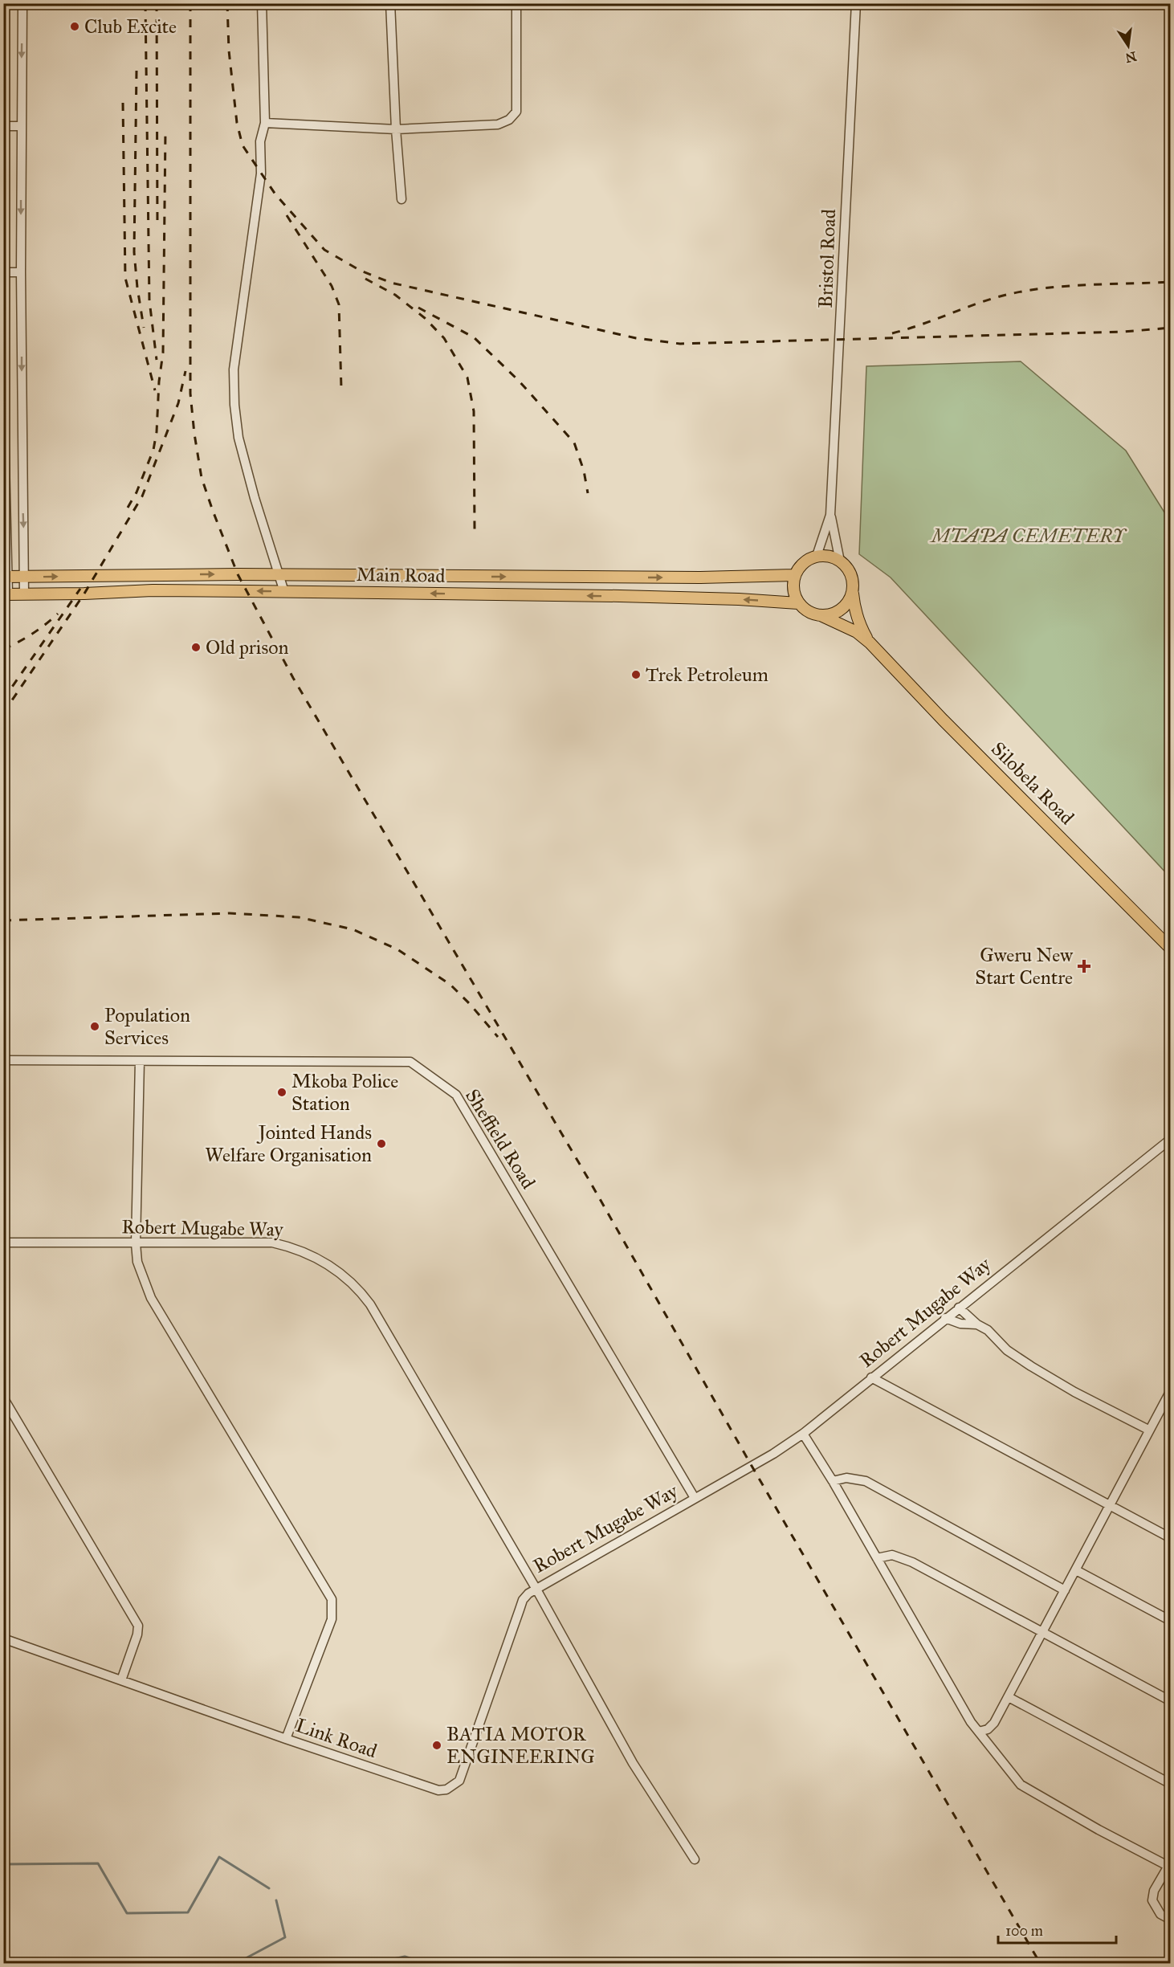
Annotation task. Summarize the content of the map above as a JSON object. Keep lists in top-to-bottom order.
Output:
{
  "streets": {
    "main road": ["Main Road", "Silobela Road"],
    "street": [
      "Bristol Road",
      "Sheffield Road",
      "Robert Mugabe Way",
      "Link Road"
    ]
  },
  "crossings": [
    ["Bristol Road", "Main Road"],
    ["Bristol Road", "Silobela Road"],
    ["Main Road", "Silobela Road"],
    ["Sheffield Road", "Robert Mugabe Way"],
    ["Robert Mugabe Way", "Link Road"]
  ],
  "parks": ["MTAPA CEMETERY"],
  "places": {
    "other": [
      "Club Excite",
      "Old prison",
      "Trek Petroleum",
      "Population Services",
      "Mkoba Police Station",
      "Jointed Hands Welfare Organisation",
      "BATIA MOTOR ENGINEERING"
    ],
    "health": ["Gweru New Start Centre"]
  },
  "scale_bar": "100 m",
  "north": "bottom"
}
